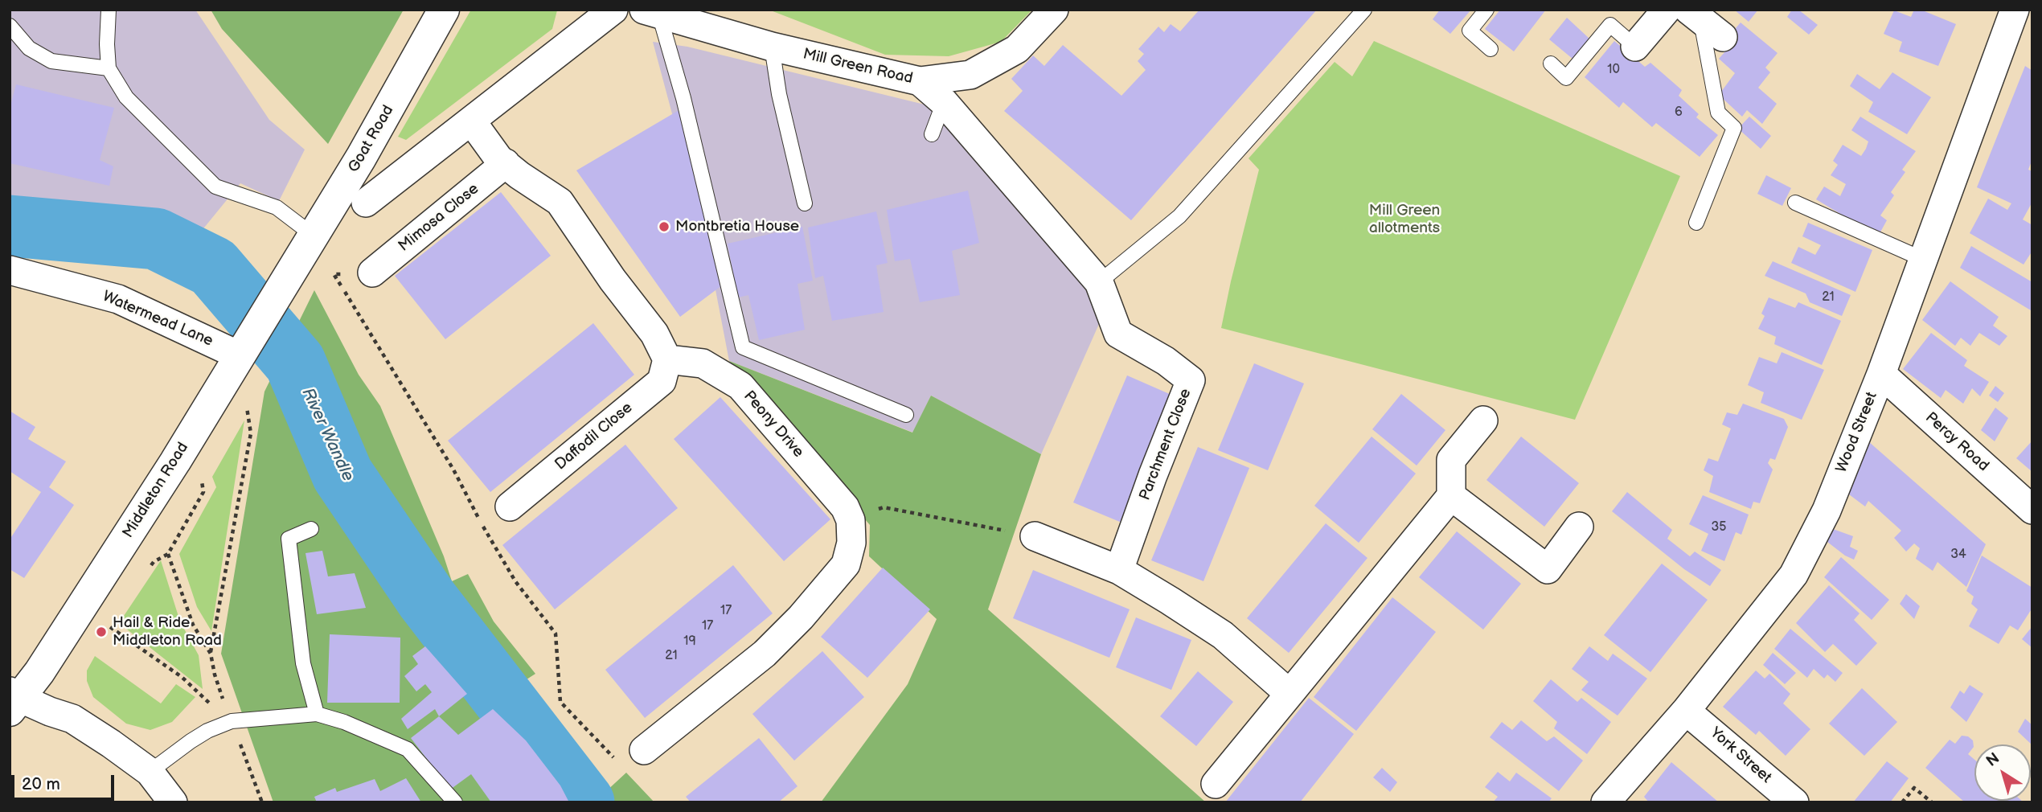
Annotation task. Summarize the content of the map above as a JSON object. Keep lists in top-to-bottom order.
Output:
{
  "streets": {
    "street": [
      "Mill Green Road",
      "Goat Road",
      "Mimosa Close",
      "Watermead Lane",
      "Peony Drive",
      "Wood Street",
      "Daffodil Close",
      "Percy Road",
      "Parchment Close",
      "Middleton Road",
      "York Street"
    ]
  },
  "crossings": [
    ["Mill Green Road", "Parchment Close"],
    ["Goat Road", "Middleton Road"],
    ["Watermead Lane", "Middleton Road"],
    ["Peony Drive", "Daffodil Close"],
    ["Wood Street", "Percy Road"],
    ["Wood Street", "York Street"]
  ],
  "water": ["River Wandle"],
  "parks": ["Mill Green allotments"],
  "places": ["Montbretia House", "Hail & Ride Middleton Road"],
  "house_numbers": [
    "10",
    "6",
    "21",
    "35",
    "34",
    "17",
    "17",
    "19",
    "21"
  ],
  "scale_bar": "20 m",
  "north": "top left"
}
